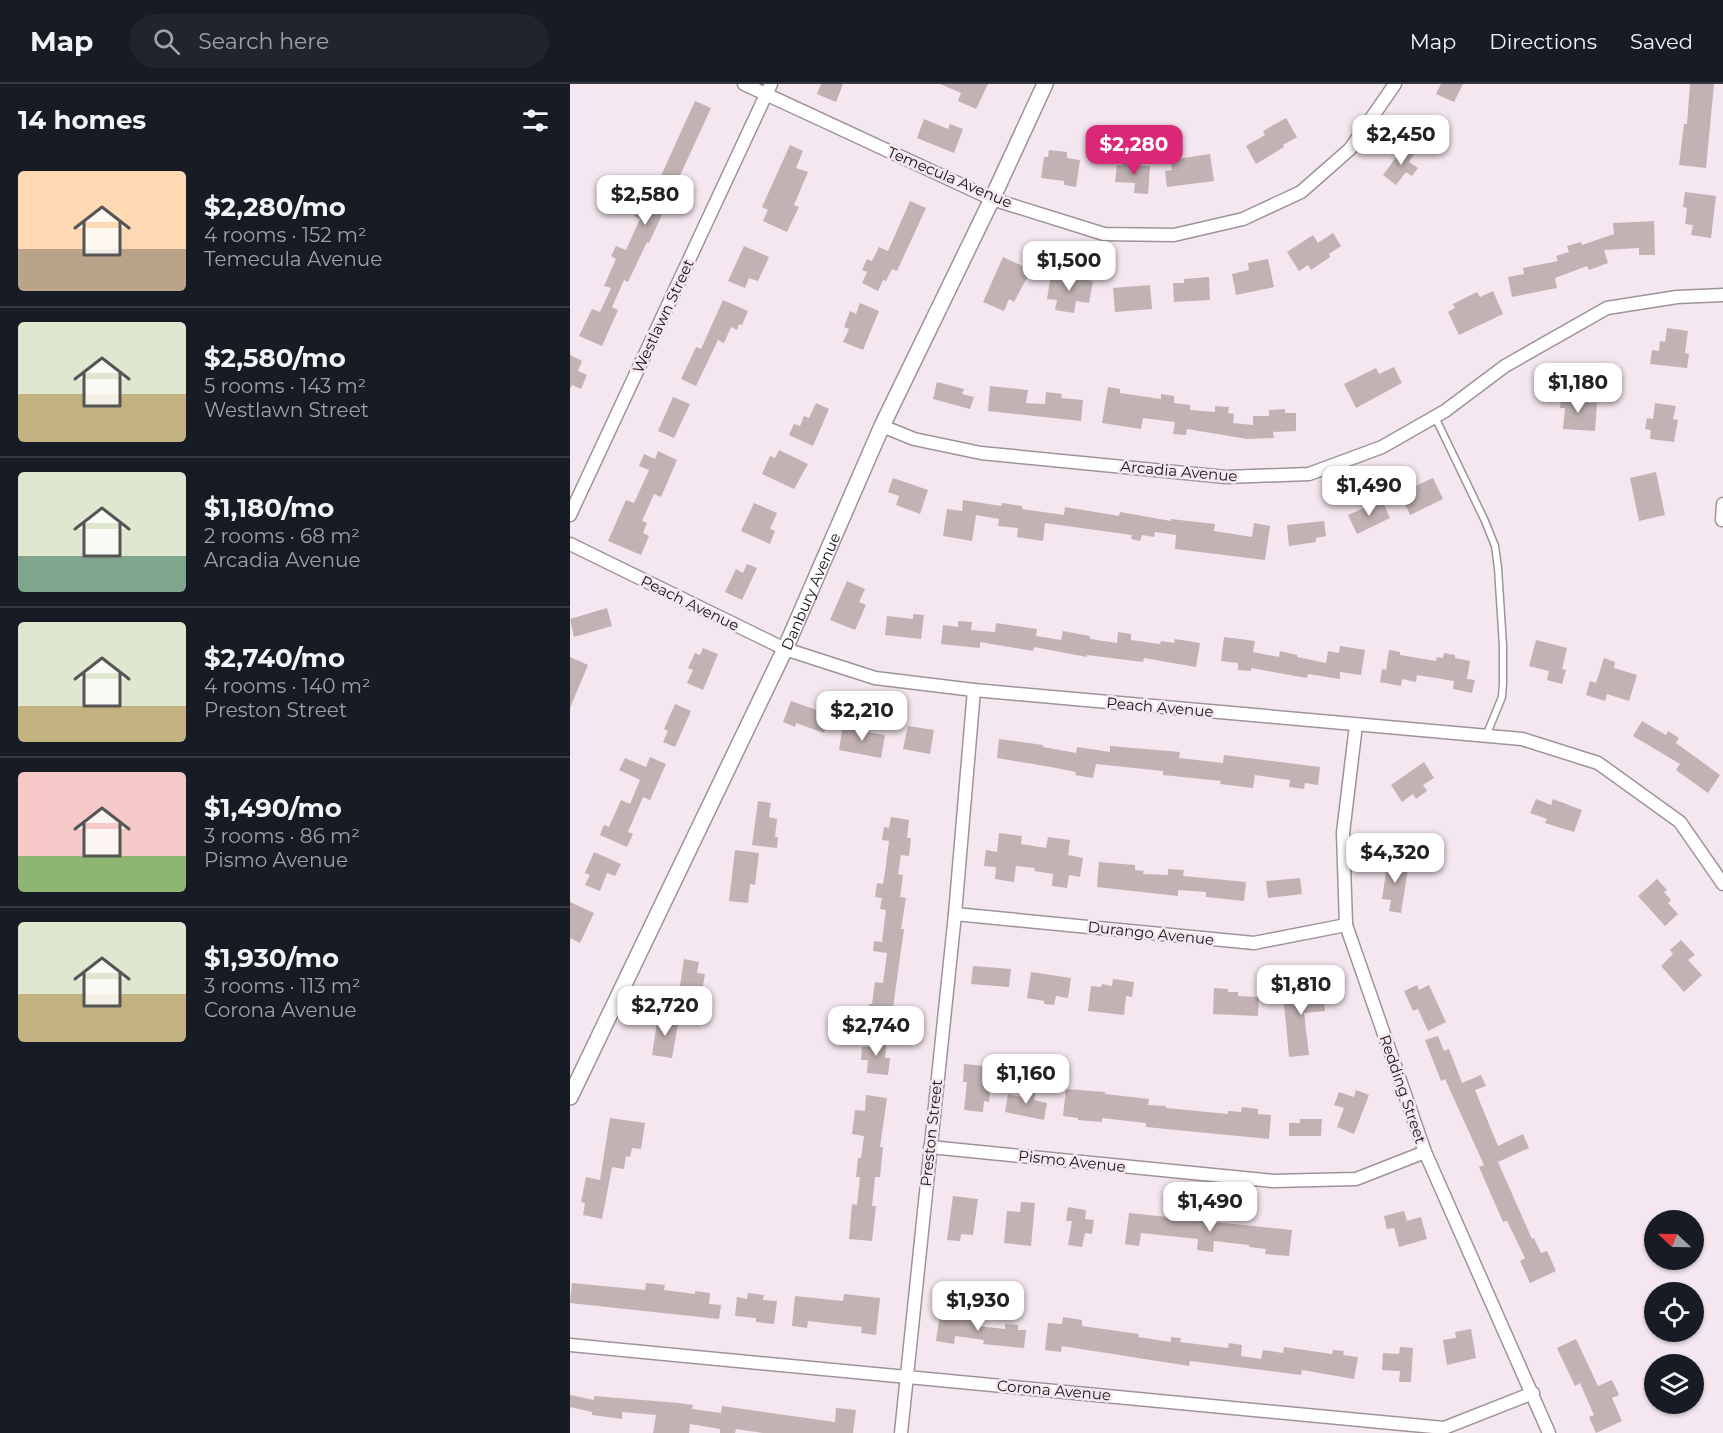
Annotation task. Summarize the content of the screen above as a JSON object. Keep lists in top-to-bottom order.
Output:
{
  "streets": {
    "street": [
      "Temecula Avenue",
      "Westlawn Street",
      "Arcadia Avenue",
      "Danbury Avenue",
      "Peach Avenue",
      "Durango Avenue",
      "Redding Street",
      "Preston Street",
      "Pismo Avenue",
      "Corona Avenue"
    ]
  },
  "crossings": [
    ["Temecula Avenue", "Westlawn Street"],
    ["Temecula Avenue", "Danbury Avenue"],
    ["Arcadia Avenue", "Danbury Avenue"],
    ["Danbury Avenue", "Peach Avenue"],
    ["Peach Avenue", "Redding Street"],
    ["Peach Avenue", "Preston Street"],
    ["Durango Avenue", "Redding Street"],
    ["Durango Avenue", "Preston Street"],
    ["Redding Street", "Pismo Avenue"],
    ["Redding Street", "Corona Avenue"],
    ["Preston Street", "Pismo Avenue"],
    ["Preston Street", "Corona Avenue"]
  ],
  "north": "left",
  "page": {
    "header": "Map",
    "search": "Search here",
    "nav": ["Map", "Directions", "Saved"],
    "heading": "14 homes",
    "price": [
      "$2,450",
      "$2,280",
      "$2,580",
      "$1,500",
      "$1,180",
      "$1,490",
      "$2,210",
      "$4,320",
      "$1,810",
      "$2,720",
      "$2,740",
      "$1,160",
      "$1,490",
      "$1,930"
    ],
    "list": [
      {
        "name": "$2,280/mo",
        "note": "4 rooms · 152 m² · Temecula Avenue"
      },
      {
        "name": "$2,580/mo",
        "note": "5 rooms · 143 m² · Westlawn Street"
      },
      {
        "name": "$1,180/mo",
        "note": "2 rooms · 68 m² · Arcadia Avenue"
      },
      {
        "name": "$2,740/mo",
        "note": "4 rooms · 140 m² · Preston Street"
      },
      {
        "name": "$1,490/mo",
        "note": "3 rooms · 86 m² · Pismo Avenue"
      },
      {
        "name": "$1,930/mo",
        "note": "3 rooms · 113 m² · Corona Avenue"
      }
    ]
  }
}
